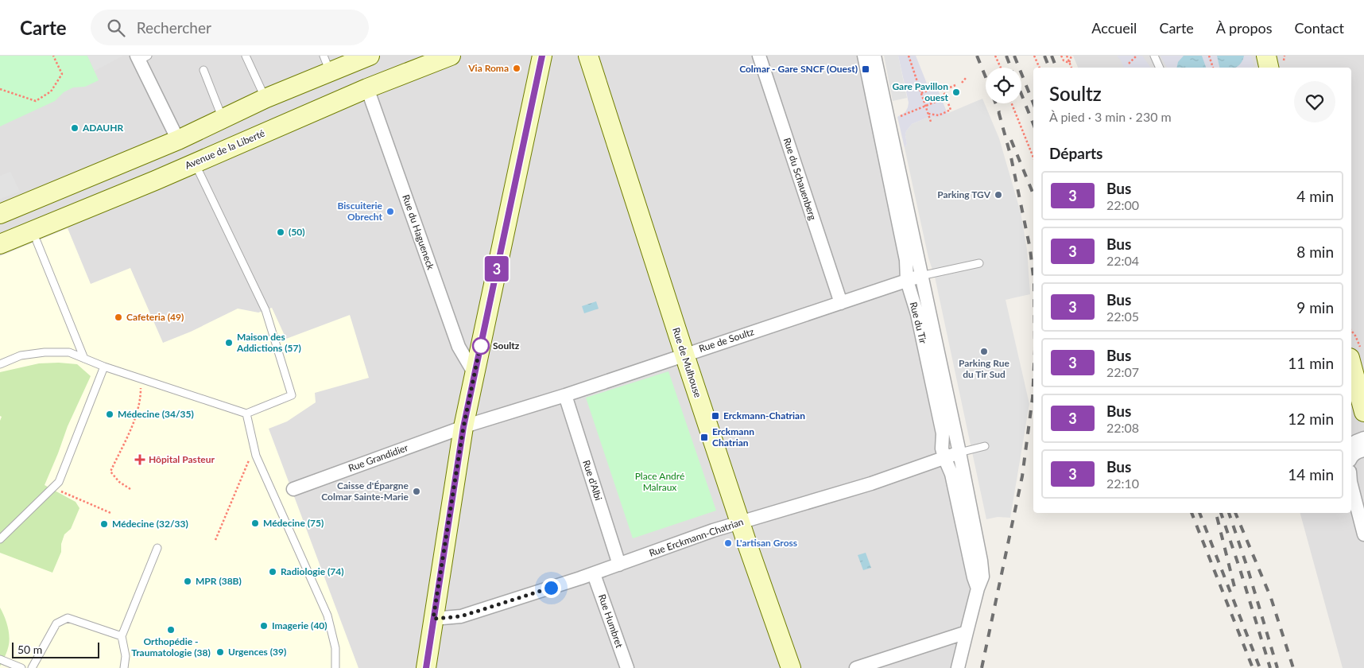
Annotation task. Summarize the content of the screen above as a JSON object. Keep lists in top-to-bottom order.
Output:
{
  "streets": {
    "main road": ["Avenue de la Liberté", "Rue de Mulhouse"],
    "street": [
      "Rue du Schauenberg",
      "Rue du Hagueneck",
      "Rue du Tir",
      "Rue de Soultz",
      "Rue Grandidier",
      "Rue d'Albi",
      "Rue Erckmann-Chatrian",
      "Rue Humbret"
    ]
  },
  "crossings": [
    ["Avenue de la Liberté", "Rue du Hagueneck"],
    ["Rue du Schauenberg", "Rue de Soultz"],
    ["Rue du Tir", "Rue de Soultz"],
    ["Rue du Tir", "Rue Erckmann-Chatrian"],
    ["Rue de Soultz", "Rue de Mulhouse"],
    ["Rue de Soultz", "Rue Grandidier"],
    ["Rue de Soultz", "Rue d'Albi"],
    ["Rue de Mulhouse", "Rue Erckmann-Chatrian"],
    ["Rue d'Albi", "Rue Erckmann-Chatrian"],
    ["Rue Erckmann-Chatrian", "Rue Humbret"]
  ],
  "parks": ["Place André Malraux"],
  "places": {
    "other": [
      "Via Roma",
      "Gare Pavillon ouest",
      "ADAUHR",
      "Parking TGV",
      "Biscuiterie Obrecht",
      "(50)",
      "Cafeteria (49)",
      "Maison des Addictions (57)",
      "Soultz",
      "Parking Rue du Tir Sud",
      "Médecine (34/35)",
      "Caisse d'Épargne Colmar Sainte-Marie",
      "Médecine (75)",
      "Médecine (32/33)",
      "L'artisan Gross",
      "Radiologie (74)",
      "MPR (38B)",
      "Imagerie (40)",
      "Orthopédie - Traumatologie (38)",
      "Urgences (39)"
    ],
    "transit": ["Colmar - Gare SNCF (Ouest)", "Erckmann-Chatrian", "Erckmann Chatrian"],
    "health": ["Hôpital Pasteur"]
  },
  "lines": ["bus line 3"],
  "scale_bar": "50 m",
  "page": {
    "header": "Carte",
    "search": "Rechercher",
    "nav": [
      "Accueil",
      "Carte",
      "À propos",
      "Contact"
    ],
    "on_map": "3",
    "heading": [
      ["Soultz", "À pied · 3 min · 230 m"],
      "Départs"
    ],
    "list": [
      {
        "mark": "3",
        "name": "Bus",
        "note": "22:00",
        "value": "4 min"
      },
      {
        "mark": "3",
        "name": "Bus",
        "note": "22:04",
        "value": "8 min"
      },
      {
        "mark": "3",
        "name": "Bus",
        "note": "22:05",
        "value": "9 min"
      },
      {
        "mark": "3",
        "name": "Bus",
        "note": "22:07",
        "value": "11 min"
      },
      {
        "mark": "3",
        "name": "Bus",
        "note": "22:08",
        "value": "12 min"
      },
      {
        "mark": "3",
        "name": "Bus",
        "note": "22:10",
        "value": "14 min"
      }
    ],
    "scale": "50 m"
  }
}
